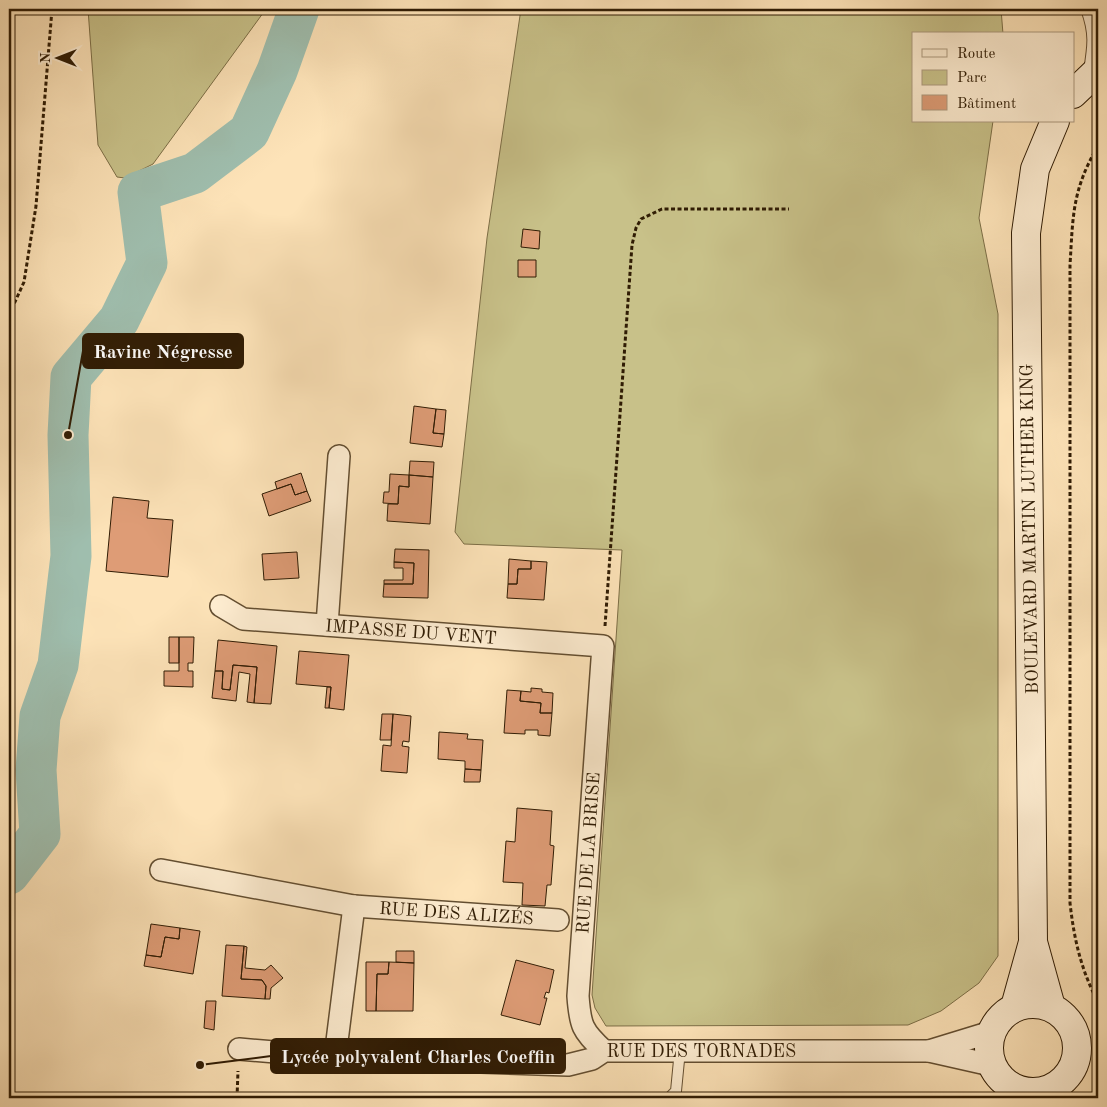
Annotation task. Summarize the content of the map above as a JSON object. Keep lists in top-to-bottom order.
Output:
{
  "streets": {
    "main road": ["BOULEVARD MARTIN LUTHER KING"],
    "street": [
      "IMPASSE DU VENT",
      "RUE DE LA BRISE",
      "RUE DES ALIZÉS",
      "RUE DES TORNADES"
    ]
  },
  "crossings": [
    ["BOULEVARD MARTIN LUTHER KING", "RUE DES TORNADES"],
    ["IMPASSE DU VENT", "RUE DE LA BRISE"],
    ["RUE DE LA BRISE", "RUE DES TORNADES"],
    ["RUE DES ALIZÉS", "RUE DES TORNADES"]
  ],
  "places": ["Ravine Négresse", "Lycée polyvalent Charles Coeffin"],
  "legend": ["Route", "Parc", "Bâtiment"],
  "north": "left"
}
